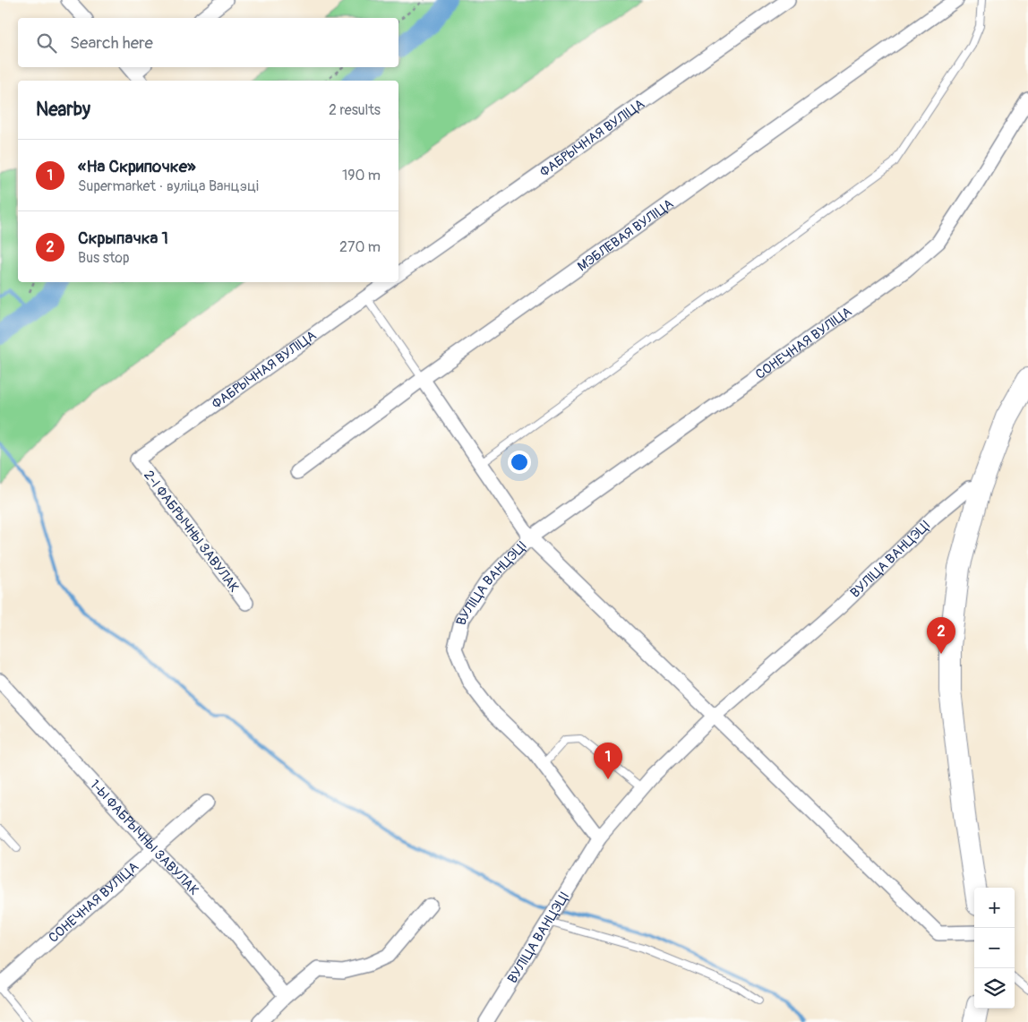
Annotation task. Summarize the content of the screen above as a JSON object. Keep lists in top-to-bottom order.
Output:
{
  "streets": {
    "street": [
      "ФАБРЫЧНАЯ ВУЛІЦА",
      "МЭБЛЕВАЯ ВУЛІЦА",
      "СОНЕЧНАЯ ВУЛІЦА",
      "2-І ФАБРЫЧНЫ ЗАВУЛАК",
      "ВУЛІЦА ВАНЦЭЦІ",
      "1-Ы ФАБРЫЧНЫ ЗАВУЛАК"
    ]
  },
  "crossings": [
    ["ФАБРЫЧНАЯ ВУЛІЦА", "2-І ФАБРЫЧНЫ ЗАВУЛАК"],
    ["СОНЕЧНАЯ ВУЛІЦА", "ВУЛІЦА ВАНЦЭЦІ"],
    ["СОНЕЧНАЯ ВУЛІЦА", "1-Ы ФАБРЫЧНЫ ЗАВУЛАК"]
  ],
  "page": {
    "search": "Search here",
    "heading": ["Nearby", "2 results"],
    "list": [
      {
        "mark": "1",
        "name": "«На Скрипочке»",
        "note": "Supermarket · вуліца Ванцэці",
        "value": "190 m"
      },
      {
        "mark": "2",
        "name": "Скрыпачка 1",
        "note": "Bus stop",
        "value": "270 m"
      }
    ],
    "pins": ["2", "1"],
    "map_buttons": ["+", "−"]
  }
}
